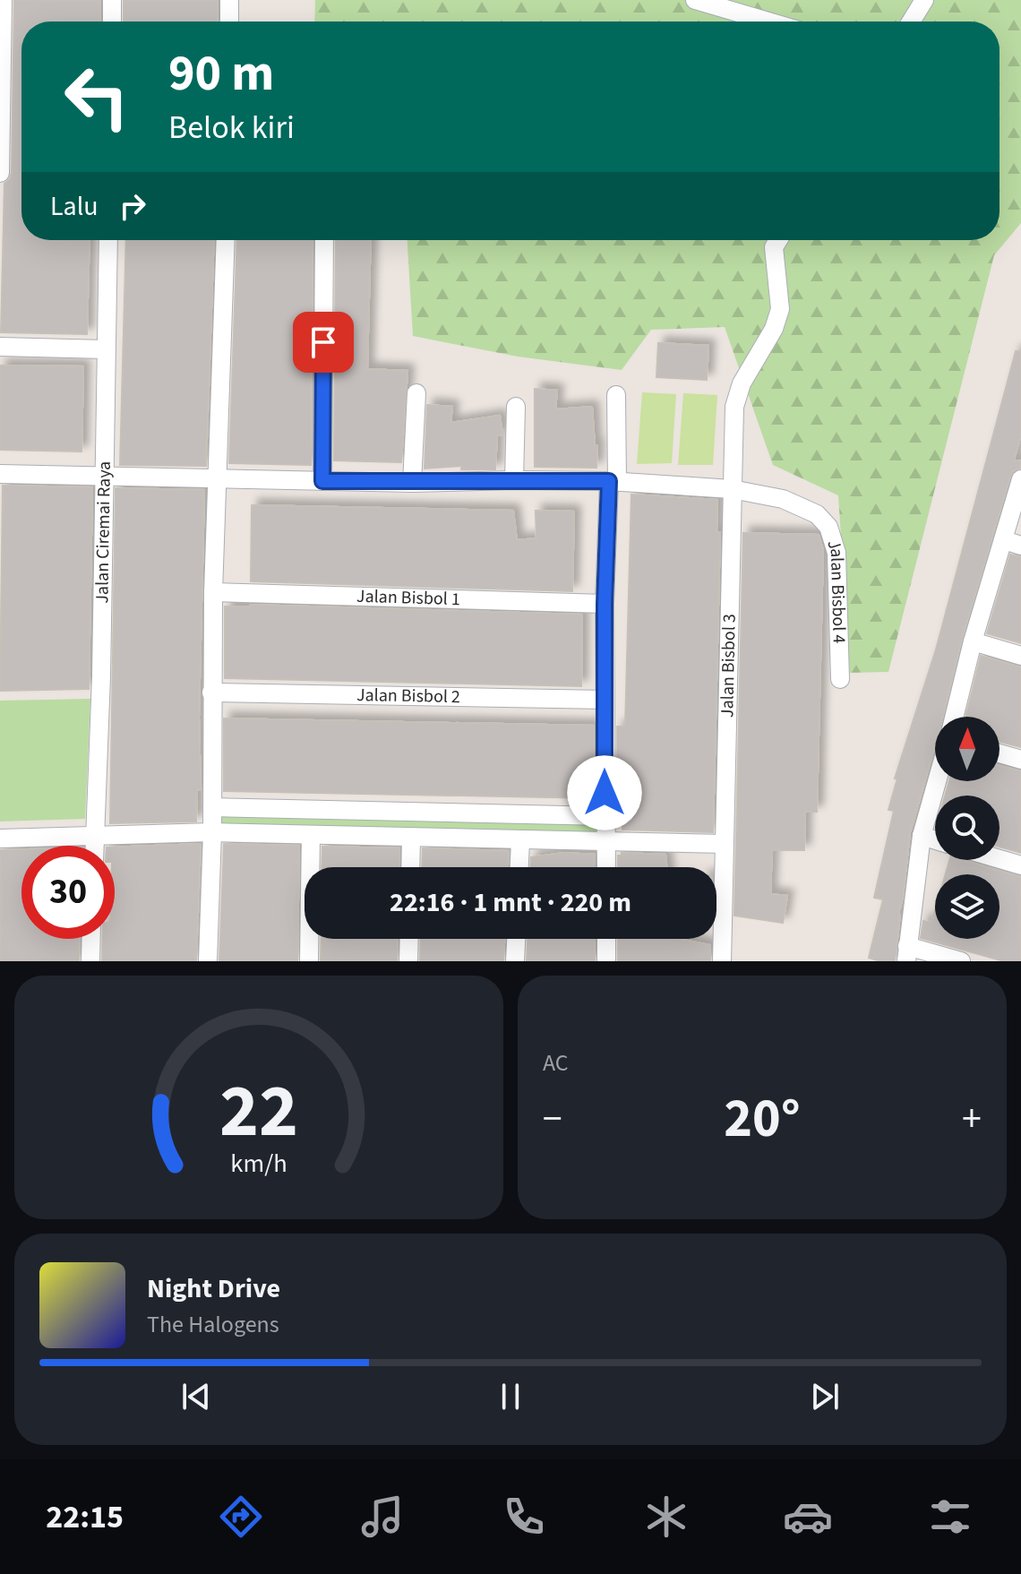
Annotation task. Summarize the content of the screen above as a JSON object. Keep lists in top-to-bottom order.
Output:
{
  "streets": {
    "street": [
      "Jalan Ciremai Raya",
      "Jalan Bisbol 4",
      "Jalan Bisbol 1",
      "Jalan Bisbol 3",
      "Jalan Bisbol 2"
    ]
  },
  "crossings": [
    ["Jalan Ciremai Raya", "Jalan Bisbol 4"],
    ["Jalan Bisbol 4", "Jalan Bisbol 3"]
  ],
  "north": "top",
  "page": {
    "turn": ["90 m", "Belok kiri"],
    "then": "Lalu",
    "limit": "30",
    "trip": "22:16 · 1 mnt · 220 m",
    "tile": "AC",
    "heat": ["−", "20°", "+"],
    "song": ["Night Drive", "The Halogens"],
    "tabs": "22:15",
    "gauge": ["22", "km/h"]
  }
}
